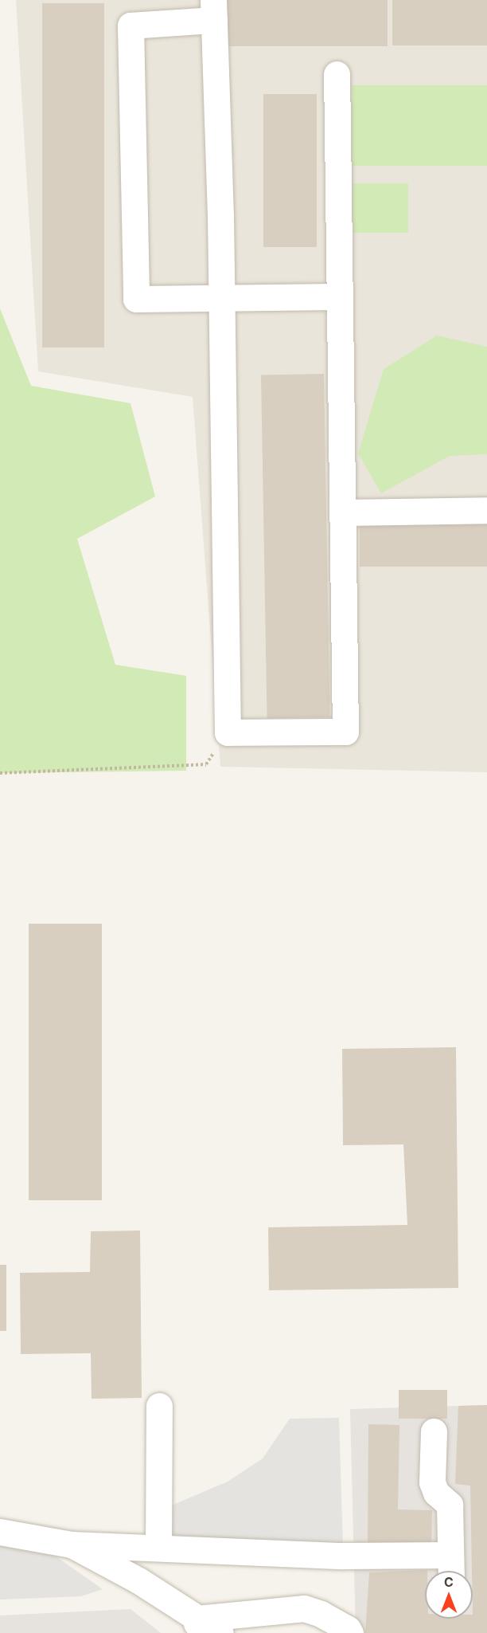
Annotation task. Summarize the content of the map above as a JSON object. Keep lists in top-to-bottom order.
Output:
{
  "north": "top"
}
